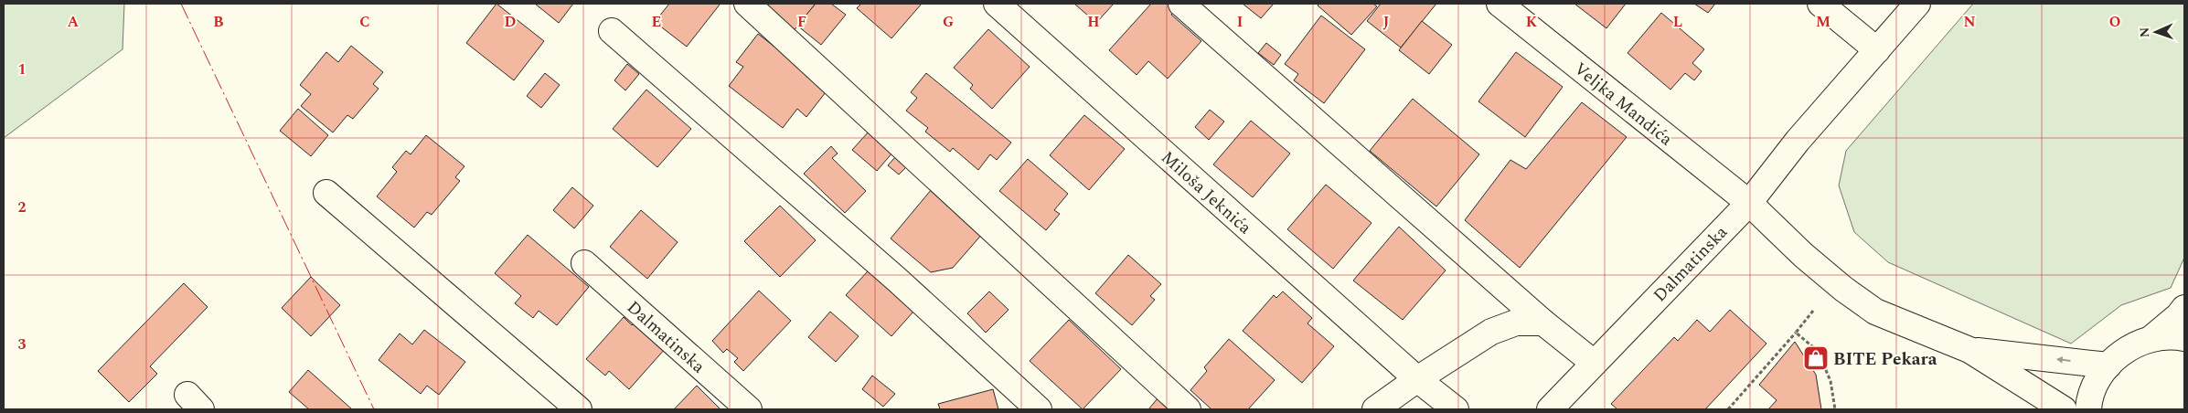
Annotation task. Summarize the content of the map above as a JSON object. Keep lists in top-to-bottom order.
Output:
{
  "streets": {
    "street": ["Veljka Mandića", "Miloša Jeknića", "Dalmatinska"]
  },
  "crossings": [
    ["Veljka Mandića", "Dalmatinska"]
  ],
  "places": {
    "shop": ["BITE Pekara"]
  },
  "north": "left",
  "grid": {
    "columns": [
      "A",
      "B",
      "C",
      "D",
      "E",
      "F",
      "G",
      "H",
      "I",
      "J",
      "K",
      "L",
      "M",
      "N",
      "O"
    ],
    "rows": ["1", "2", "3"]
  }
}
